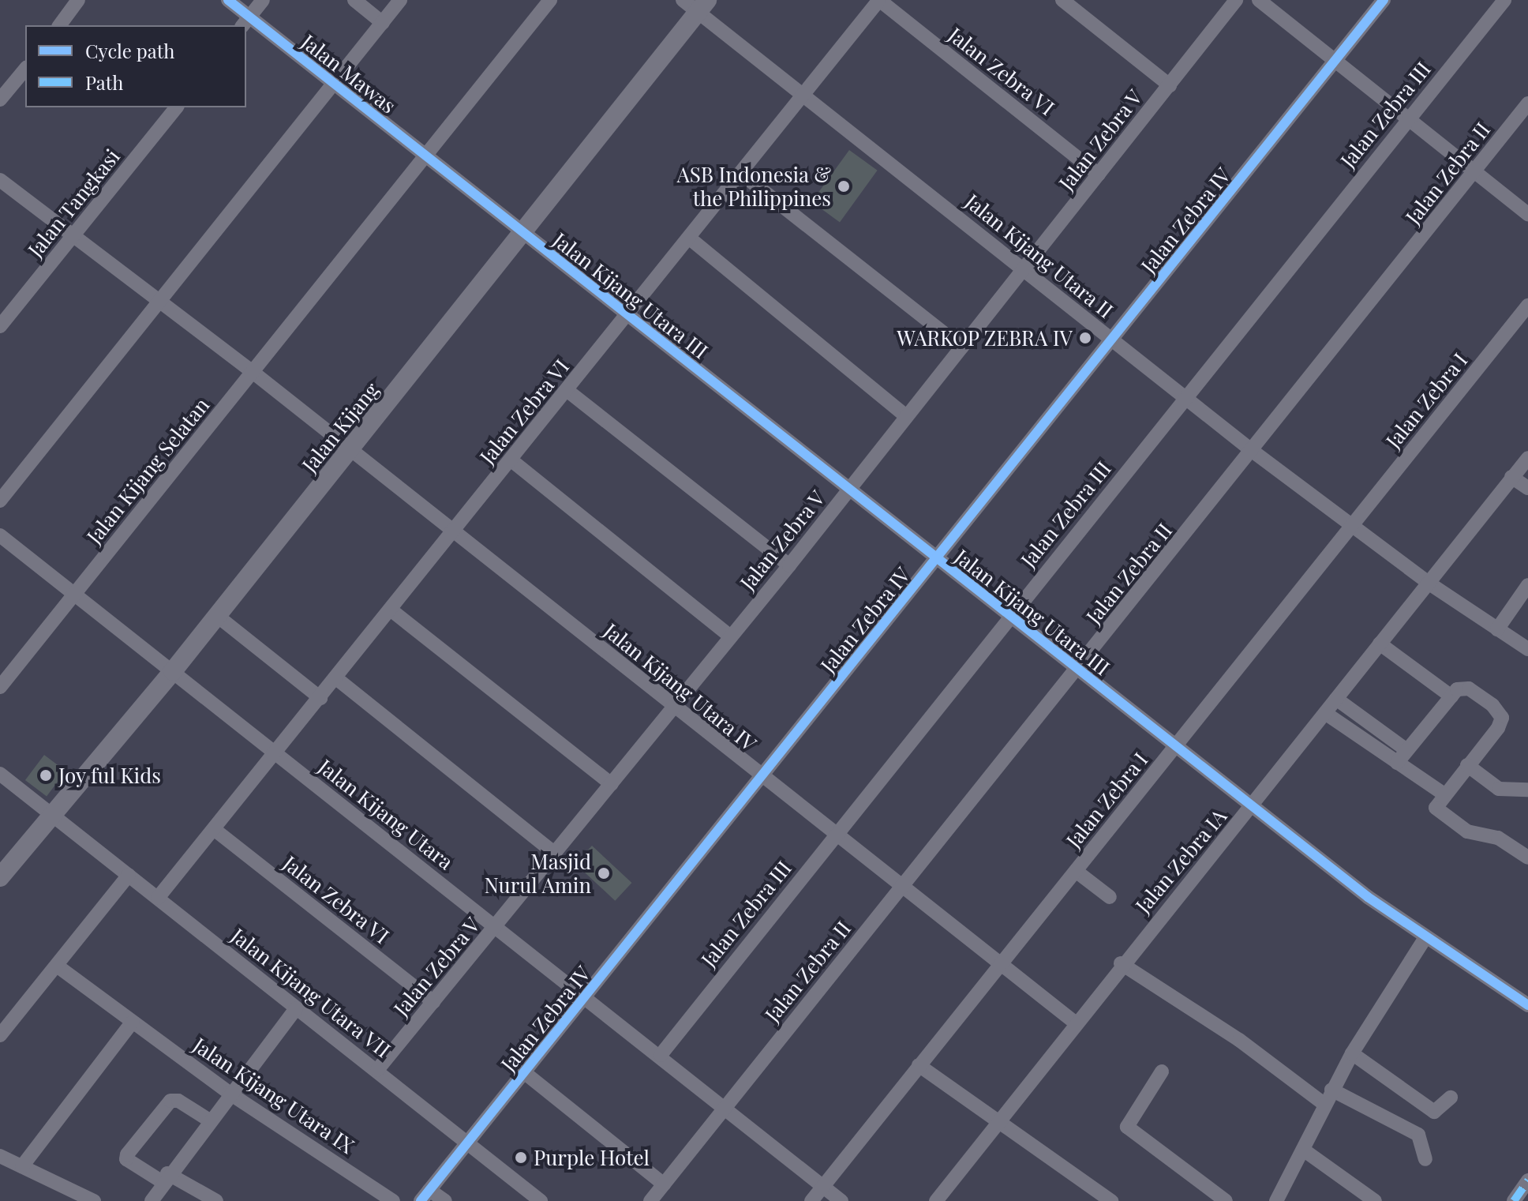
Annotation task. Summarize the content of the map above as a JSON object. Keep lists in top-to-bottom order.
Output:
{
  "streets": {
    "street": [
      "Jalan Zebra VI",
      "Jalan Mawas",
      "Jalan Zebra III",
      "Jalan Zebra V",
      "Jalan Zebra II",
      "Jalan Tangkasi",
      "Jalan Zebra IV",
      "Jalan Kijang Utara II",
      "Jalan Kijang Utara III",
      "Jalan Zebra I",
      "Jalan Kijang",
      "Jalan Kijang Selatan",
      "Jalan Kijang Utara IV",
      "Jalan Kijang Utara",
      "Jalan Zebra IA",
      "Jalan Kijang Utara VII",
      "Jalan Kijang Utara IX"
    ]
  },
  "crossings": [
    ["Jalan Zebra VI", "Jalan Zebra V"],
    ["Jalan Zebra VI", "Jalan Kijang Utara II"],
    ["Jalan Zebra VI", "Jalan Kijang Utara III"],
    ["Jalan Zebra VI", "Jalan Kijang Utara IV"],
    ["Jalan Zebra VI", "Jalan Kijang Utara"],
    ["Jalan Zebra VI", "Jalan Kijang Utara VII"],
    ["Jalan Mawas", "Jalan Kijang Selatan"],
    ["Jalan Zebra III", "Jalan Kijang Utara II"],
    ["Jalan Zebra III", "Jalan Kijang Utara III"],
    ["Jalan Zebra III", "Jalan Kijang Utara IV"],
    ["Jalan Zebra III", "Jalan Kijang Utara"],
    ["Jalan Zebra V", "Jalan Kijang Utara II"],
    ["Jalan Zebra V", "Jalan Kijang Utara III"],
    ["Jalan Zebra V", "Jalan Kijang Utara IV"],
    ["Jalan Zebra V", "Jalan Kijang Utara"],
    ["Jalan Zebra V", "Jalan Kijang Utara VII"],
    ["Jalan Zebra II", "Jalan Kijang Utara II"],
    ["Jalan Zebra II", "Jalan Kijang Utara III"],
    ["Jalan Zebra II", "Jalan Kijang Utara IV"],
    ["Jalan Zebra II", "Jalan Kijang Utara"],
    ["Jalan Zebra IV", "Jalan Kijang Utara II"],
    ["Jalan Zebra IV", "Jalan Kijang Utara III"],
    ["Jalan Zebra IV", "Jalan Kijang Utara IV"],
    ["Jalan Zebra IV", "Jalan Kijang Utara"],
    ["Jalan Zebra IV", "Jalan Kijang Utara VII"],
    ["Jalan Kijang Utara II", "Jalan Zebra I"],
    ["Jalan Kijang Utara II", "Jalan Kijang"],
    ["Jalan Kijang Utara II", "Jalan Zebra IA"],
    ["Jalan Kijang Utara III", "Jalan Zebra I"],
    ["Jalan Kijang Utara III", "Jalan Kijang"],
    ["Jalan Kijang Utara III", "Jalan Zebra IA"],
    ["Jalan Zebra I", "Jalan Kijang Utara IV"],
    ["Jalan Zebra I", "Jalan Kijang Utara"],
    ["Jalan Kijang", "Jalan Kijang Utara IV"],
    ["Jalan Kijang", "Jalan Kijang Utara"],
    ["Jalan Kijang", "Jalan Kijang Utara VII"],
    ["Jalan Kijang Utara IV", "Jalan Zebra IA"]
  ],
  "places": [
    "ASB Indonesia & the Philippines",
    "WARKOP ZEBRA IV",
    "Joy ful Kids",
    "Masjid Nurul Amin",
    "Purple Hotel"
  ],
  "legend": ["Cycle path", "Path"]
}
